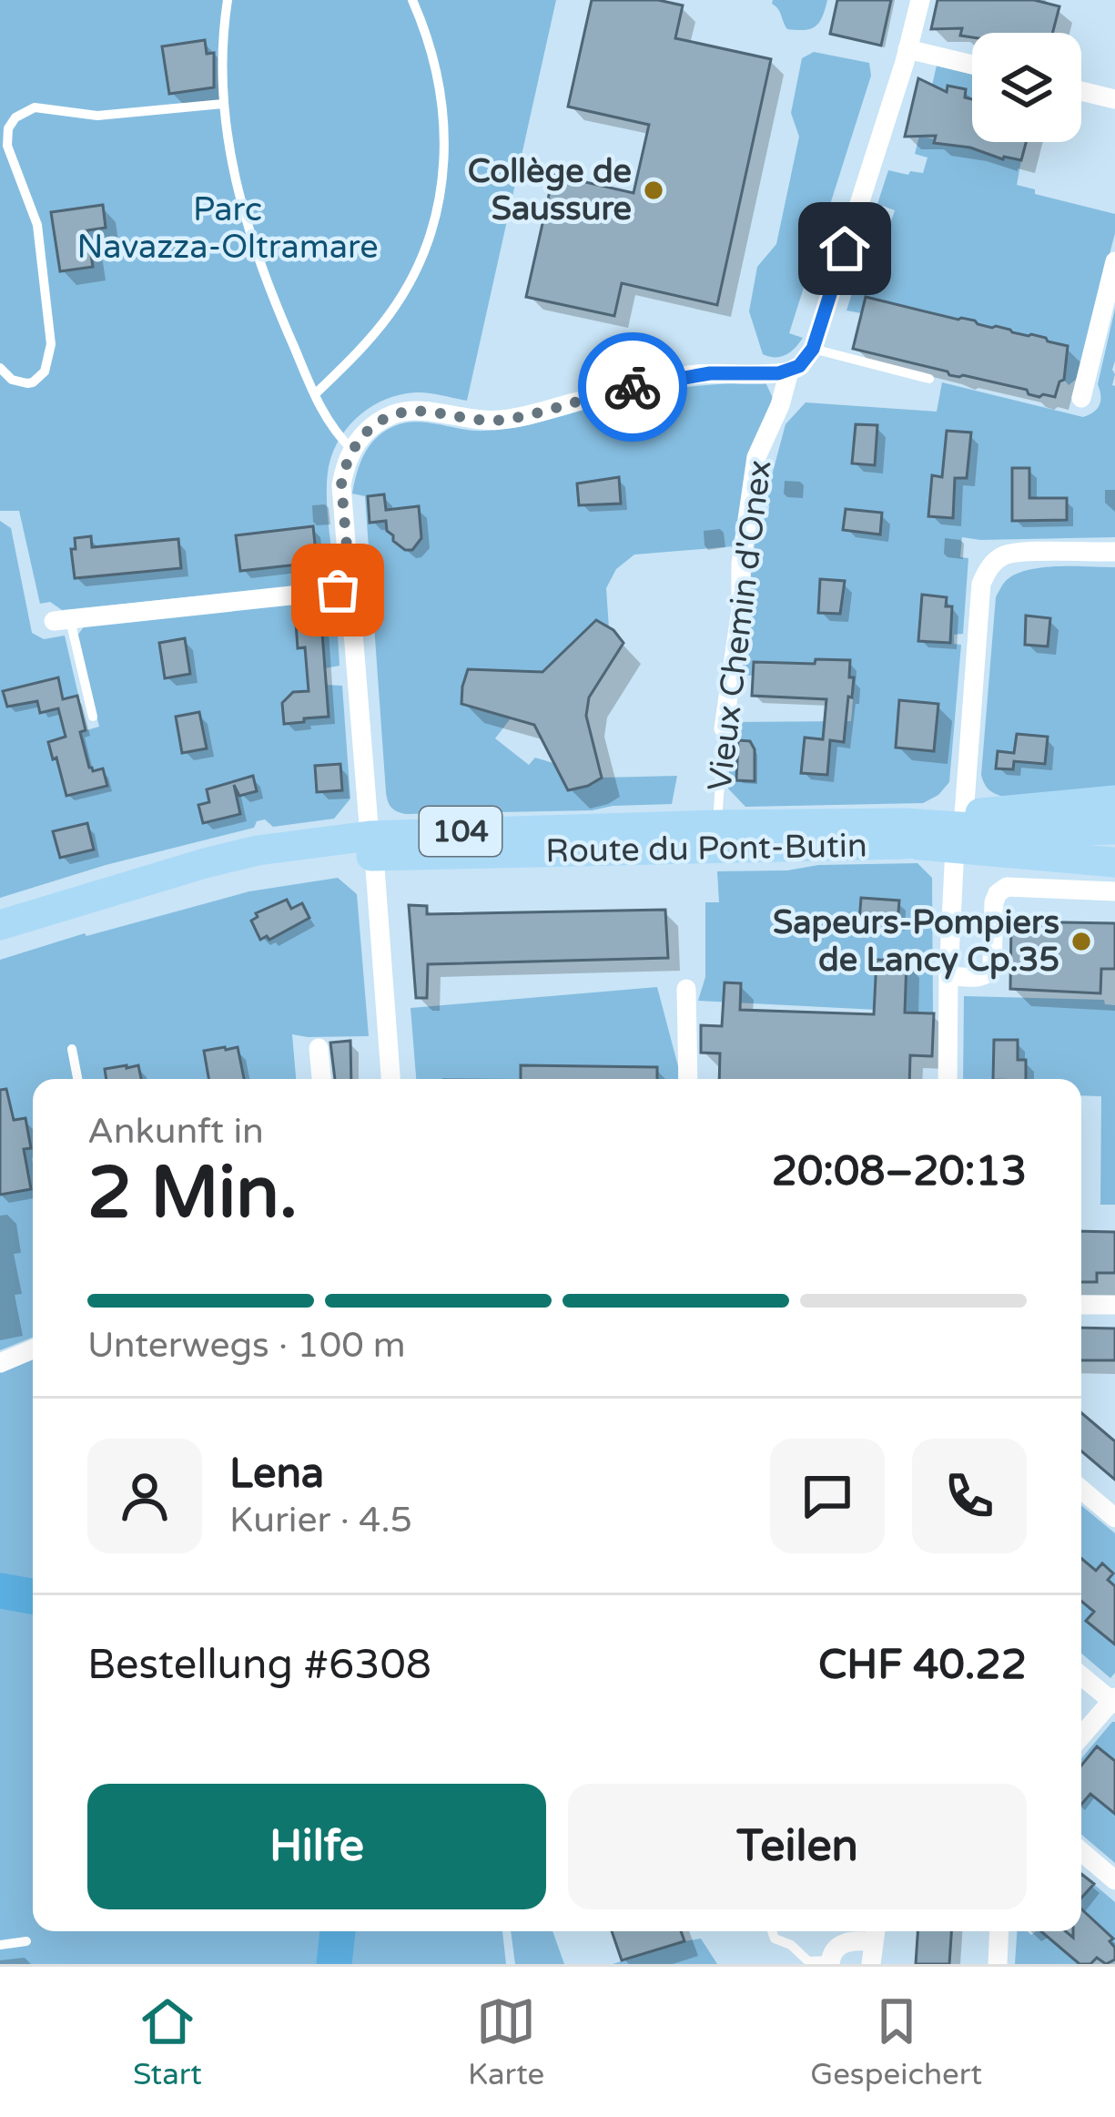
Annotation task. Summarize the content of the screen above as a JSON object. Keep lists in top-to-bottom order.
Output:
{
  "streets": {
    "main road": ["104", "Route du Pont-Butin"],
    "street": ["Vieux Chemin d'Onex"]
  },
  "crossings": [
    ["Vieux Chemin d'Onex", "Route du Pont-Butin"]
  ],
  "parks": ["Parc Navazza-Oltramare"],
  "places": ["Collège de Saussure", "Sapeurs-Pompiers de Lancy Cp.35"],
  "page": {
    "heading": ["2 Min.", "Ankunft in", "20:08–20:13"],
    "panel": [
      "Lena",
      "Kurier · 4.5",
      "Bestellung #6308",
      "CHF 40.22"
    ],
    "bar": "Unterwegs · 100 m",
    "buttons": ["Hilfe", "Teilen"],
    "tabs": ["Start", "Karte", "Gespeichert"]
  }
}
